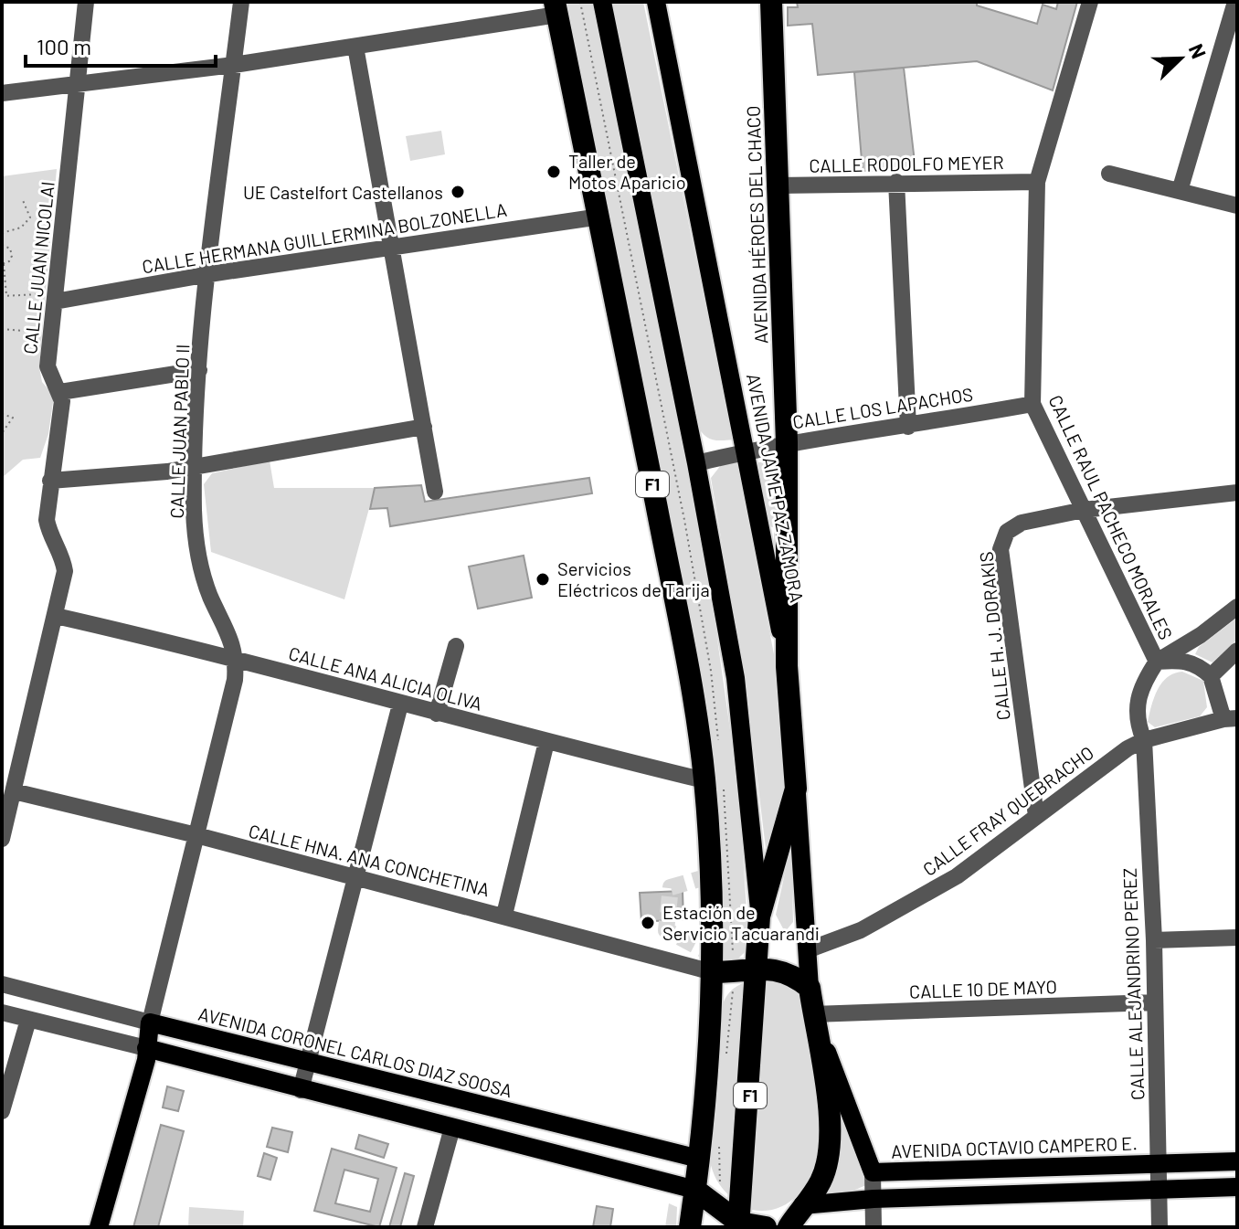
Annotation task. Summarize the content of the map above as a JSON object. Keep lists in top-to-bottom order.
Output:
{
  "streets": {
    "highway": ["AVENIDA HÉROES DEL CHACO", "F1", "AVENIDA JAIME PAZ ZAMORA"],
    "main road": ["AVENIDA CORONEL CARLOS DIAZ SOOSA", "AVENIDA OCTAVIO CAMPERO E."],
    "street": [
      "CALLE RODOLFO MEYER",
      "CALLE HERMANA GUILLERMINA BOLZONELLA",
      "CALLE JUAN NICOLAI",
      "CALLE LOS LAPACHOS",
      "CALLE JUAN PABLO II",
      "CALLE RAUL PACHECO MORALES",
      "CALLE H. J. DORAKIS",
      "CALLE ANA ALICIA OLIVA",
      "CALLE FRAY QUEBRACHO",
      "CALLE HNA. ANA CONCHETINA",
      "CALLE ALEJANDRINO PEREZ",
      "CALLE 10 DE MAYO"
    ]
  },
  "crossings": [
    ["CALLE RODOLFO MEYER", "AVENIDA HÉROES DEL CHACO"],
    ["CALLE RODOLFO MEYER", "CALLE RAUL PACHECO MORALES"],
    ["AVENIDA HÉROES DEL CHACO", "CALLE LOS LAPACHOS"],
    ["AVENIDA HÉROES DEL CHACO", "AVENIDA JAIME PAZ ZAMORA"],
    ["CALLE HERMANA GUILLERMINA BOLZONELLA", "CALLE JUAN NICOLAI"],
    ["CALLE HERMANA GUILLERMINA BOLZONELLA", "CALLE JUAN PABLO II"],
    ["CALLE HERMANA GUILLERMINA BOLZONELLA", "F1"],
    ["CALLE JUAN NICOLAI", "CALLE ANA ALICIA OLIVA"],
    ["CALLE JUAN NICOLAI", "CALLE HNA. ANA CONCHETINA"],
    ["CALLE LOS LAPACHOS", "AVENIDA JAIME PAZ ZAMORA"],
    ["CALLE LOS LAPACHOS", "CALLE RAUL PACHECO MORALES"],
    ["CALLE JUAN PABLO II", "CALLE ANA ALICIA OLIVA"],
    ["CALLE JUAN PABLO II", "CALLE HNA. ANA CONCHETINA"],
    ["CALLE JUAN PABLO II", "AVENIDA CORONEL CARLOS DIAZ SOOSA"],
    ["F1", "AVENIDA JAIME PAZ ZAMORA"],
    ["F1", "CALLE ANA ALICIA OLIVA"],
    ["F1", "CALLE HNA. ANA CONCHETINA"],
    ["F1", "AVENIDA CORONEL CARLOS DIAZ SOOSA"],
    ["AVENIDA JAIME PAZ ZAMORA", "CALLE FRAY QUEBRACHO"],
    ["AVENIDA JAIME PAZ ZAMORA", "CALLE 10 DE MAYO"],
    ["AVENIDA JAIME PAZ ZAMORA", "AVENIDA OCTAVIO CAMPERO E."],
    ["CALLE RAUL PACHECO MORALES", "CALLE H. J. DORAKIS"],
    ["CALLE RAUL PACHECO MORALES", "CALLE ALEJANDRINO PEREZ"],
    ["CALLE H. J. DORAKIS", "CALLE FRAY QUEBRACHO"],
    ["CALLE FRAY QUEBRACHO", "CALLE ALEJANDRINO PEREZ"],
    ["CALLE ALEJANDRINO PEREZ", "CALLE 10 DE MAYO"],
    ["CALLE ALEJANDRINO PEREZ", "AVENIDA OCTAVIO CAMPERO E."],
    ["CALLE 10 DE MAYO", "AVENIDA OCTAVIO CAMPERO E."]
  ],
  "places": [
    "Taller de Motos Aparicio",
    "UE Castelfort Castellanos",
    "Servicios Eléctricos de Tarija",
    "Estación de Servicio Tacuarandi"
  ],
  "scale_bar": "100 m",
  "north": "top right"
}
